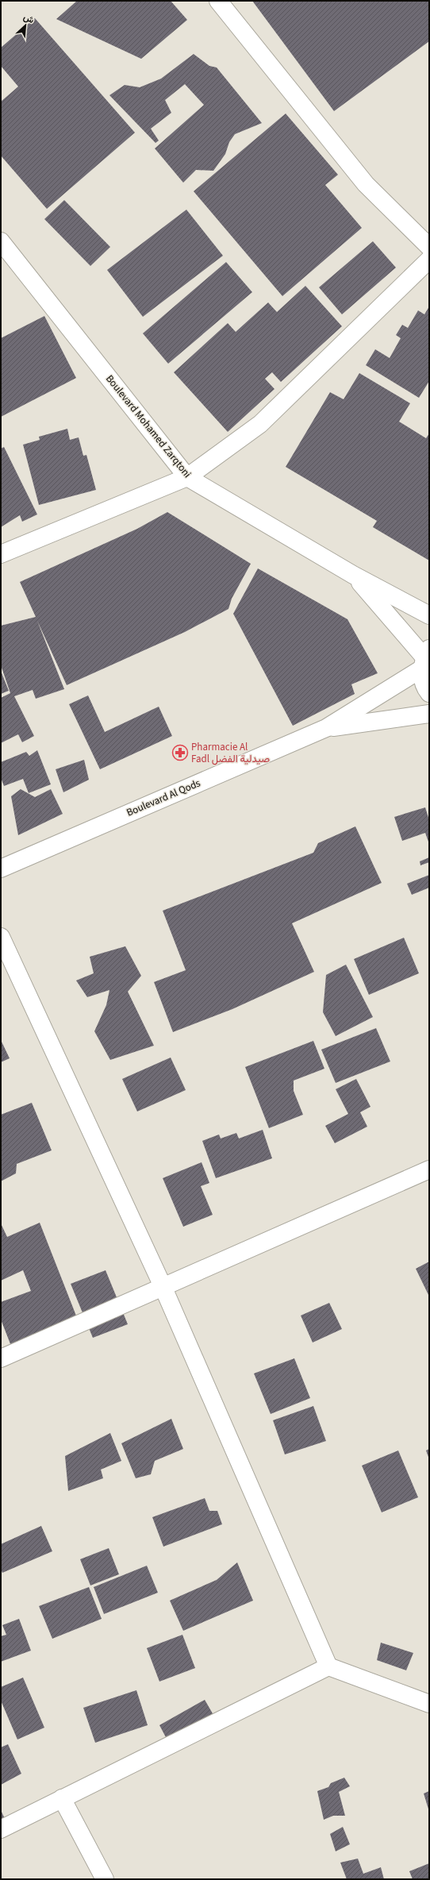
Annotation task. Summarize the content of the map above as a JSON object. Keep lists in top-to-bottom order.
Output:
{
  "streets": {
    "street": ["Boulevard Mohamed Zarqtoni", "Boulevard Al Qods"]
  },
  "places": {
    "pharmacy": ["Pharmacie Al Fadl صيدلية الفضل"]
  },
  "north": "top right"
}
